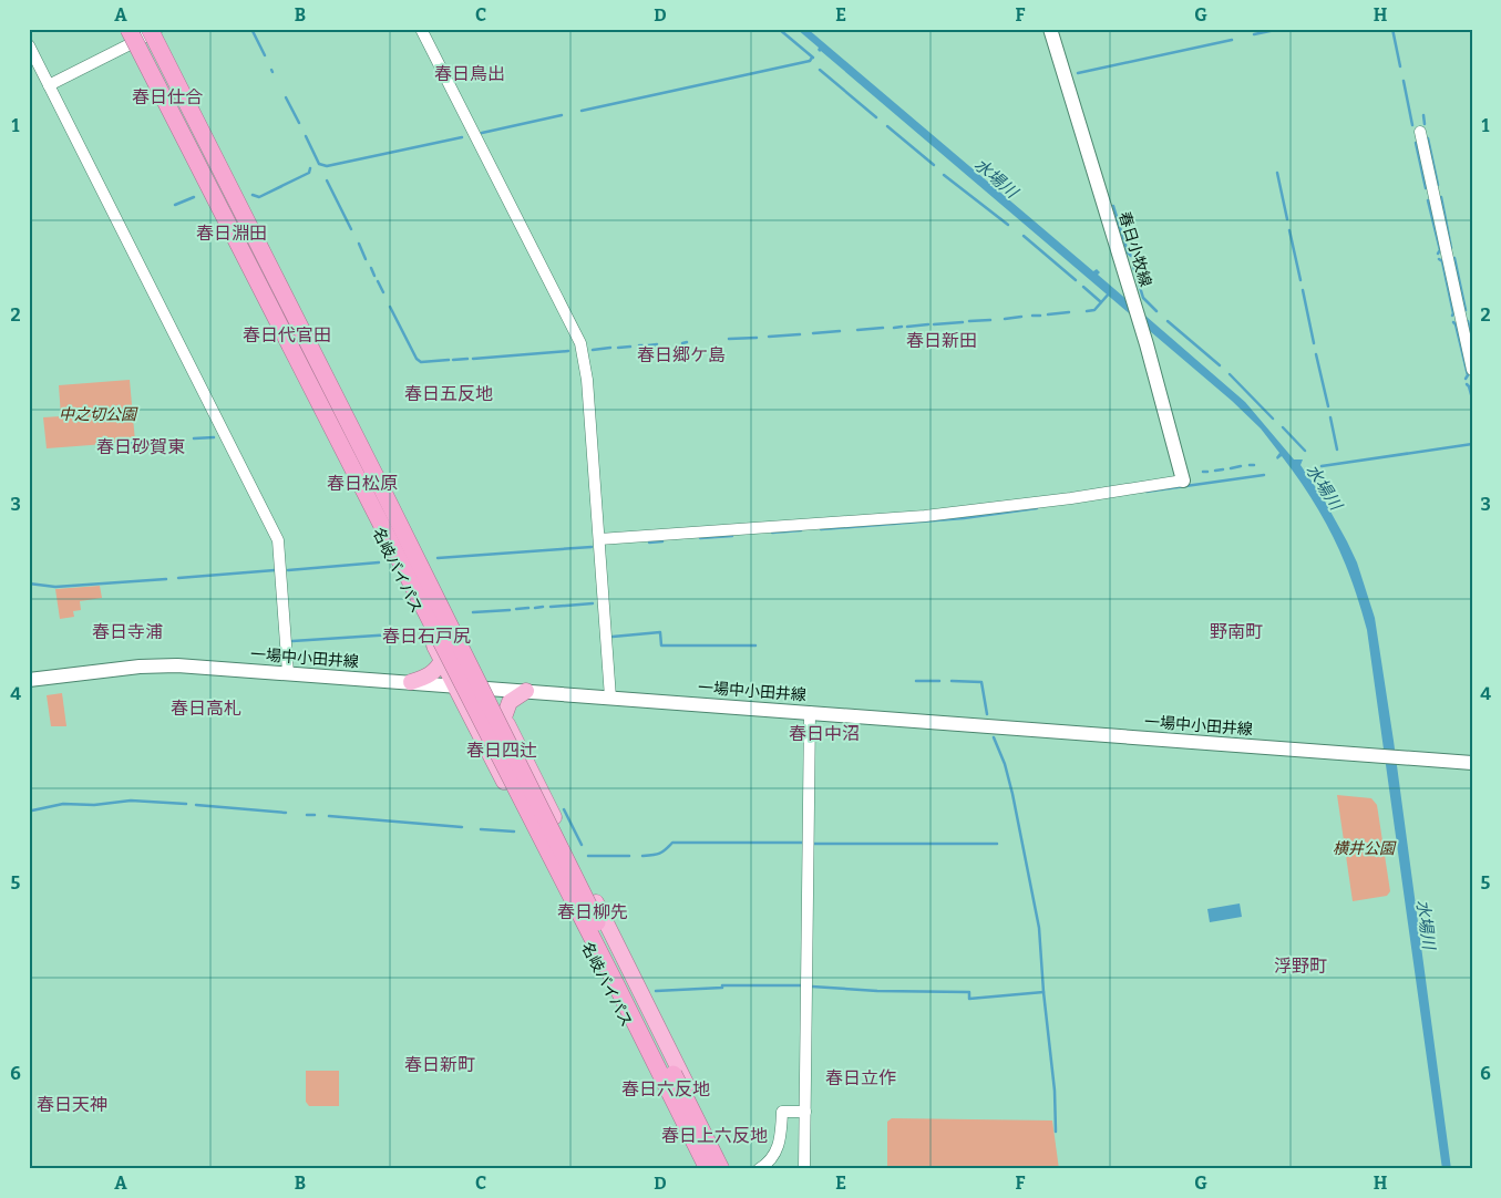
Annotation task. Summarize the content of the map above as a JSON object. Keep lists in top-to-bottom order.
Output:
{
  "streets": {
    "highway": ["名岐バイパス"],
    "main road": ["春日小牧線", "一場中小田井線"]
  },
  "crossings": [
    ["名岐バイパス", "一場中小田井線"]
  ],
  "districts": [
    "春日鳥出",
    "春日仕合",
    "春日淵田",
    "春日代官田",
    "春日新田",
    "春日郷ケ島",
    "春日五反地",
    "春日砂賀東",
    "春日松原",
    "春日寺浦",
    "野南町",
    "春日石戸尻",
    "春日高札",
    "春日中沼",
    "春日四辻",
    "春日柳先",
    "浮野町",
    "春日新町",
    "春日立作",
    "春日六反地",
    "春日天神",
    "春日上六反地"
  ],
  "water": ["水場川"],
  "parks": ["中之切公園", "横井公園"],
  "grid": {
    "columns": [
      "A",
      "B",
      "C",
      "D",
      "E",
      "F",
      "G",
      "H"
    ],
    "rows": [
      "1",
      "2",
      "3",
      "4",
      "5",
      "6"
    ]
  }
}
